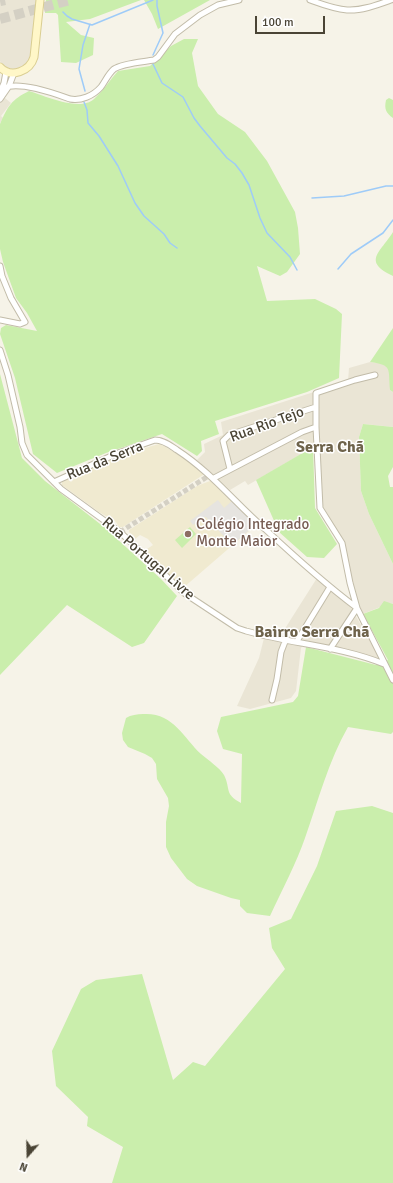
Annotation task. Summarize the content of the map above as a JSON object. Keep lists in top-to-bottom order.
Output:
{
  "streets": {
    "street": ["Rua Rio Tejo", "Rua da Serra", "Rua Portugal Livre"]
  },
  "crossings": [
    ["Rua da Serra", "Rua Portugal Livre"]
  ],
  "districts": ["Serra Chã", "Bairro Serra Chã"],
  "places": ["Colégio Integrado Monte Maior"],
  "scale_bar": "100 m",
  "north": "bottom"
}
